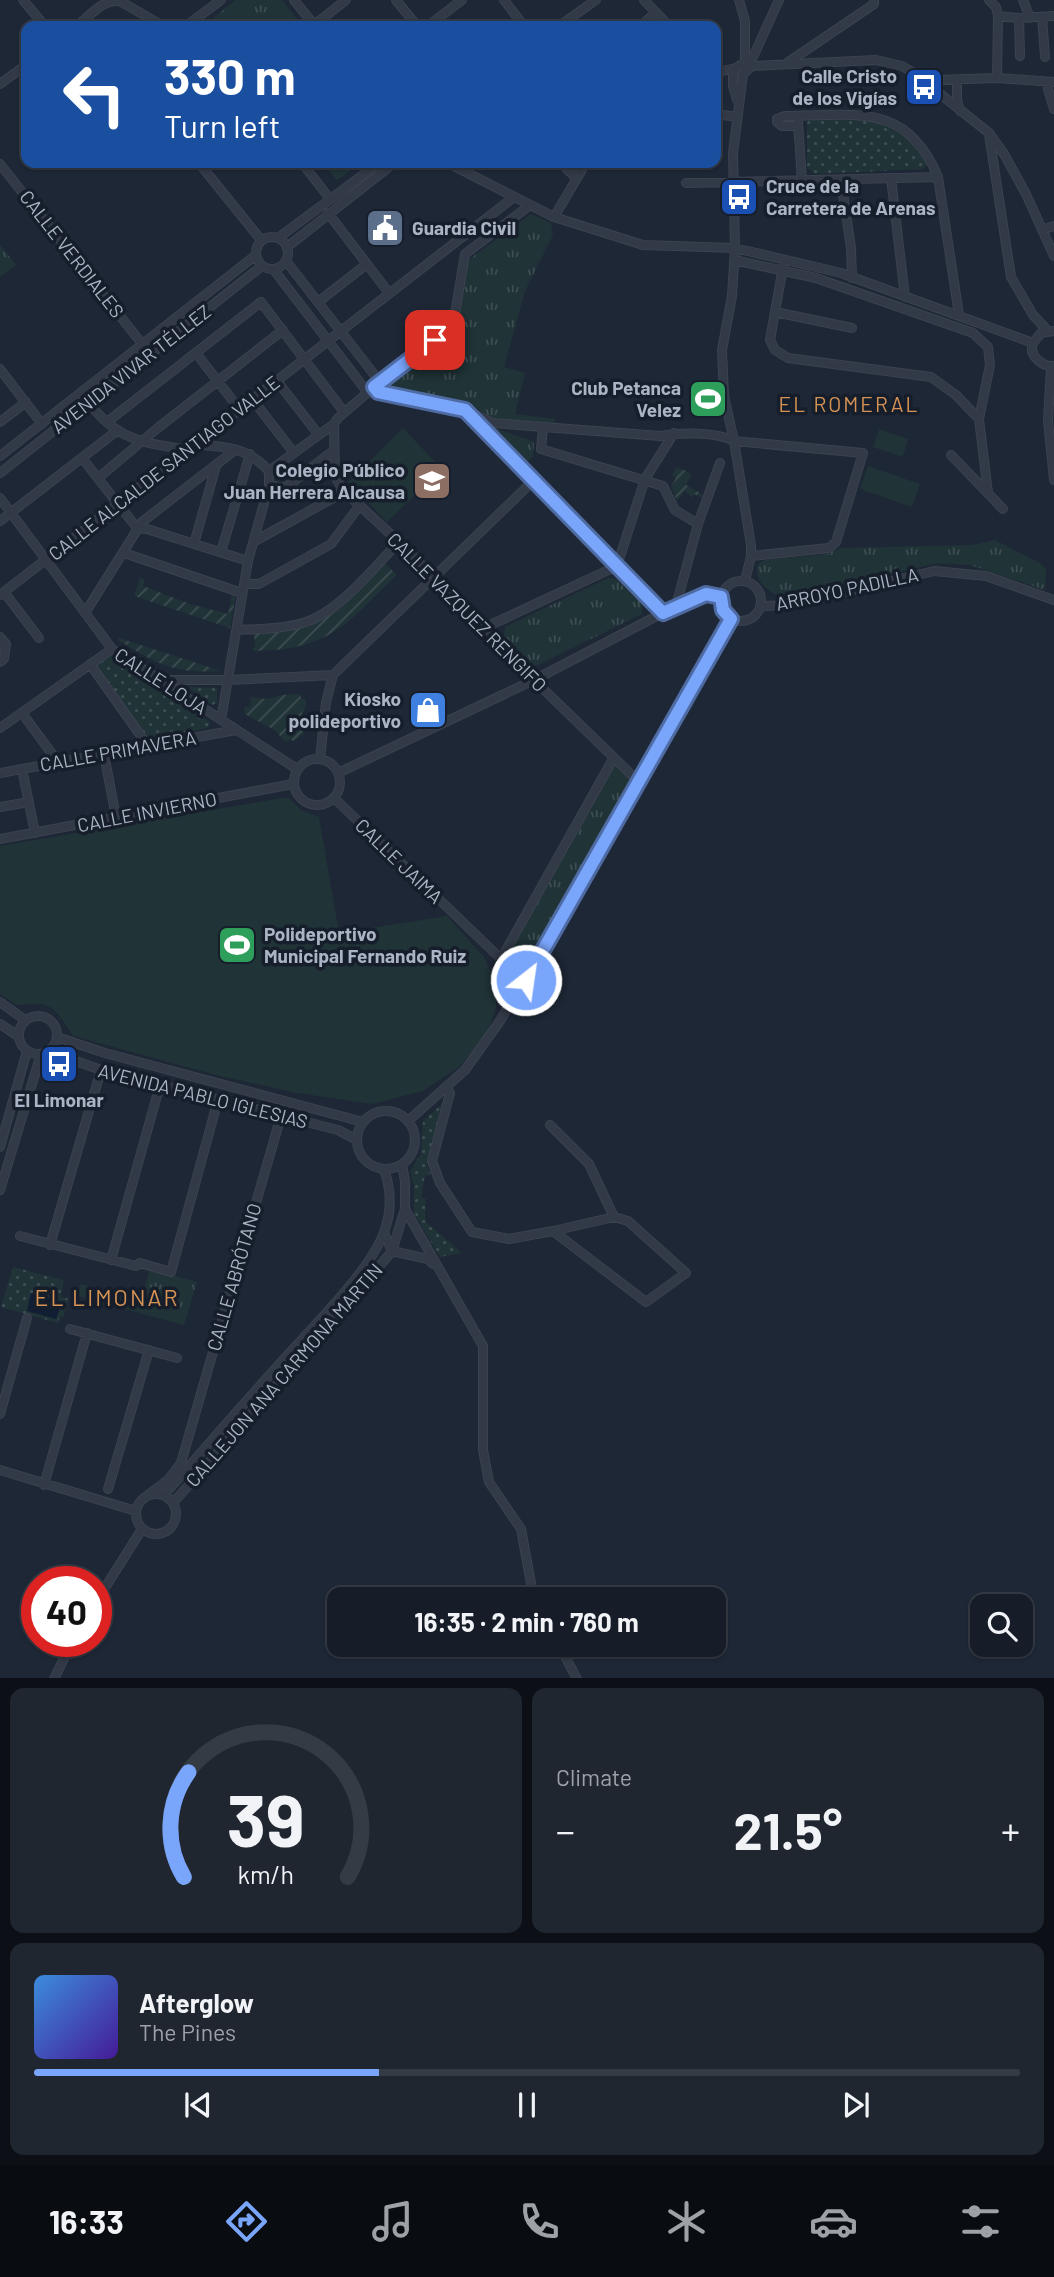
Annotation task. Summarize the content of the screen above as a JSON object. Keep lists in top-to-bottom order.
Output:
{
  "streets": {
    "street": [
      "CALLE VERDIALES",
      "AVENIDA VIVAR TÉLLEZ",
      "CALLE ALCALDE SANTIAGO VALLE",
      "ARROYO PADILLA",
      "CALLE VAZQUEZ RENGIFO",
      "CALLE LOJA",
      "CALLE PRIMAVERA",
      "CALLE INVIERNO",
      "CALLE JAIMA",
      "AVENIDA PABLO IGLESIAS",
      "CALLE ABRÓTANO",
      "CALLEJON ANA CARMONA MARTIN"
    ]
  },
  "crossings": [
    ["CALLE VERDIALES", "AVENIDA VIVAR TÉLLEZ"],
    ["CALLE ALCALDE SANTIAGO VALLE", "CALLE LOJA"],
    ["CALLE LOJA", "CALLE PRIMAVERA"],
    ["CALLE LOJA", "CALLE INVIERNO"],
    ["CALLE LOJA", "CALLE JAIMA"],
    ["CALLE INVIERNO", "CALLE JAIMA"],
    ["AVENIDA PABLO IGLESIAS", "CALLE ABRÓTANO"],
    ["AVENIDA PABLO IGLESIAS", "CALLEJON ANA CARMONA MARTIN"],
    ["CALLE ABRÓTANO", "CALLEJON ANA CARMONA MARTIN"]
  ],
  "districts": ["EL ROMERAL", "EL LIMONAR"],
  "places": {
    "bus stop": ["Calle Cristo de los Vigías", "Cruce de la Carretera de Arenas", "El Limonar"],
    "public building": ["Guardia Civil"],
    "sports": ["Club Petanca Velez", "Polideportivo Municipal Fernando Ruiz"],
    "school or university": ["Colegio Público Juan Herrera Alcausa"],
    "shop": ["Kiosko polideportivo"]
  },
  "page": {
    "turn": ["330 m", "Turn left"],
    "limit": "40",
    "trip": "16:35 · 2 min · 760 m",
    "tile": "Climate",
    "heat": ["−", "21.5°", "+"],
    "song": ["Afterglow", "The Pines"],
    "tabs": "16:33",
    "gauge": ["39", "km/h"]
  }
}
